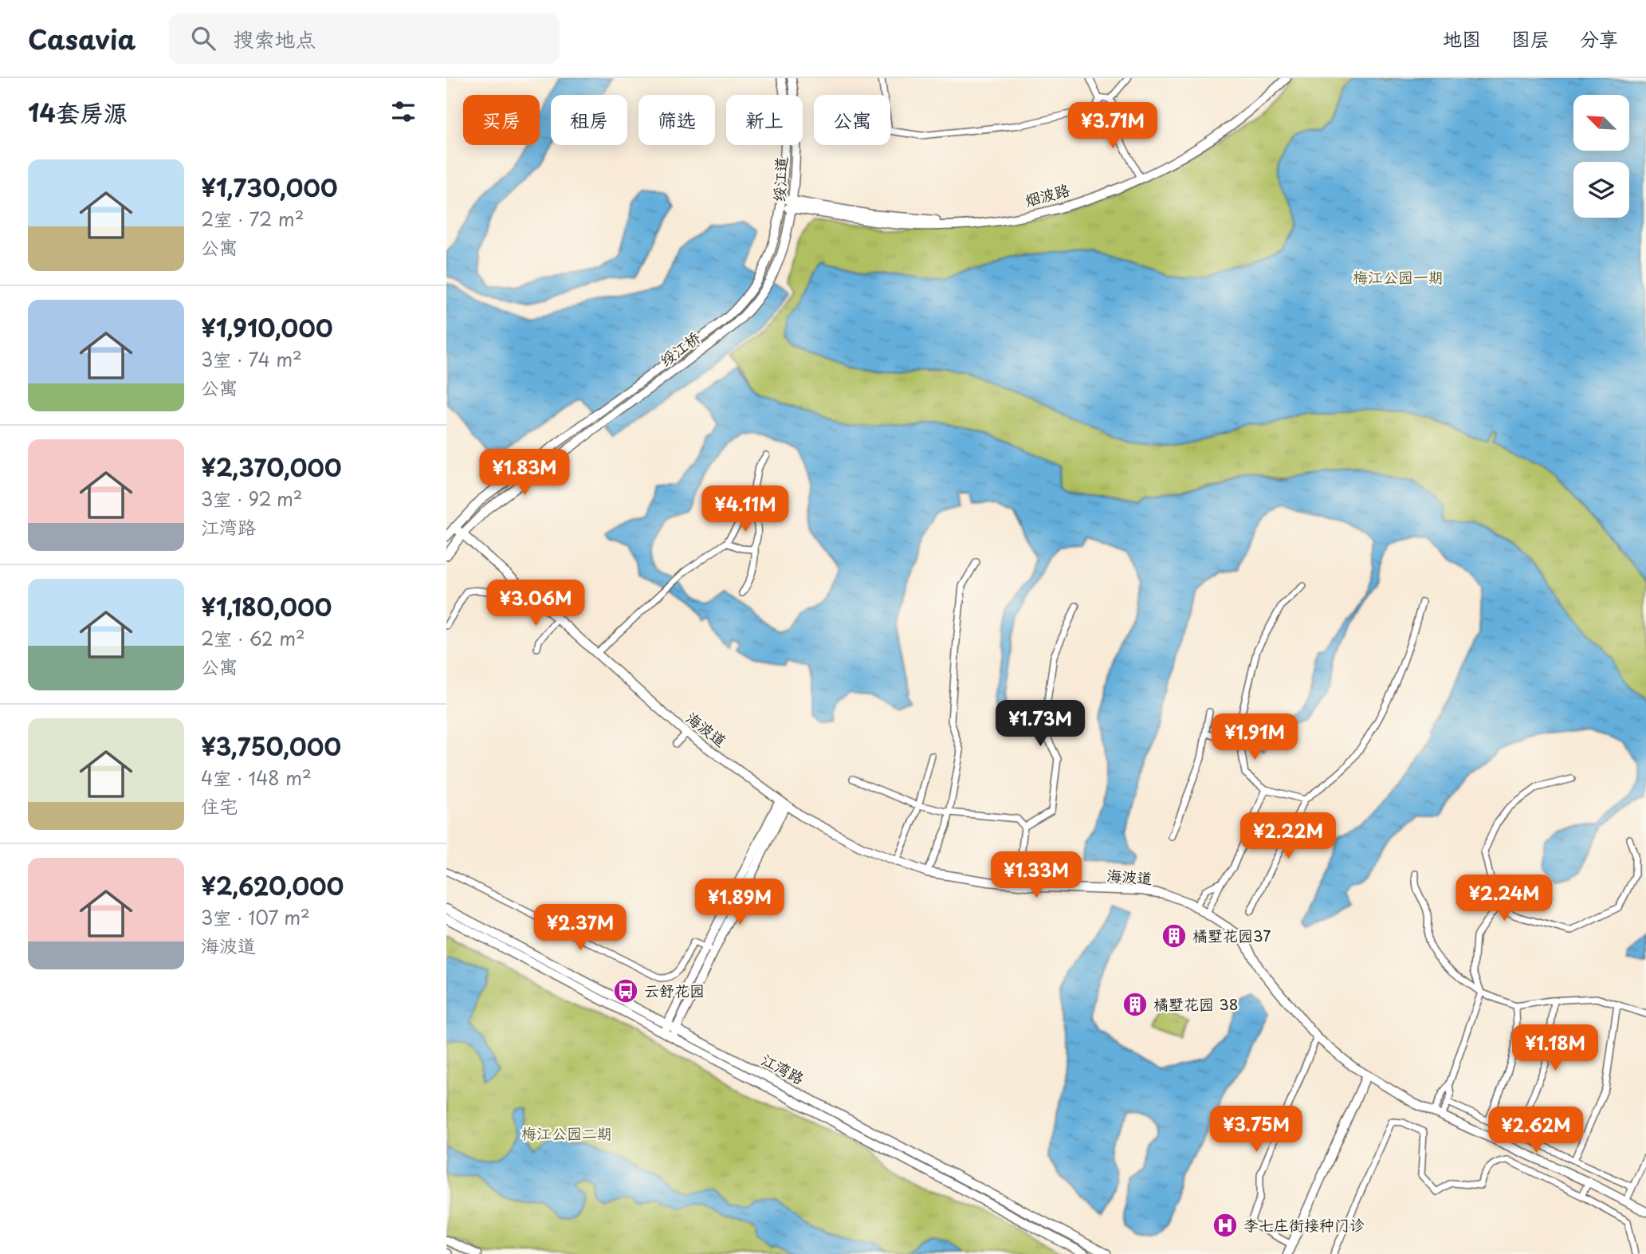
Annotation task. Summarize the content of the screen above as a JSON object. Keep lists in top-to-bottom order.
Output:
{
  "streets": {
    "main road": [
      "绥江道",
      "烟波路",
      "绥江桥",
      "海波道",
      "江湾路"
    ]
  },
  "crossings": [
    ["绥江道", "烟波路"],
    ["绥江道", "绥江桥"],
    ["绥江桥", "海波道"]
  ],
  "parks": ["梅江公园一期", "梅江公园二期"],
  "places": {
    "building": ["橘墅花园37", "橘墅花园 38"],
    "bus stop": ["云舒花园"],
    "hospital": ["李七庄街接种门诊"]
  },
  "north": "top left",
  "page": {
    "header": "Casavia",
    "search": "搜索地点",
    "nav": ["地图", "图层", "分享"],
    "heading": "14套房源",
    "chip": [
      "买房",
      "租房",
      "筛选",
      "新上",
      "公寓"
    ],
    "price": [
      "¥3.71M",
      "¥1.83M",
      "¥4.11M",
      "¥3.06M",
      "¥1.73M",
      "¥1.91M",
      "¥2.22M",
      "¥1.33M",
      "¥2.24M",
      "¥1.89M",
      "¥2.37M",
      "¥1.18M",
      "¥3.75M",
      "¥2.62M"
    ],
    "list": [
      {
        "name": "¥1,730,000",
        "note": "2室 · 72 m² · 公寓"
      },
      {
        "name": "¥1,910,000",
        "note": "3室 · 74 m² · 公寓"
      },
      {
        "name": "¥2,370,000",
        "note": "3室 · 92 m² · 江湾路"
      },
      {
        "name": "¥1,180,000",
        "note": "2室 · 62 m² · 公寓"
      },
      {
        "name": "¥3,750,000",
        "note": "4室 · 148 m² · 住宅"
      },
      {
        "name": "¥2,620,000",
        "note": "3室 · 107 m² · 海波道"
      }
    ]
  }
}
